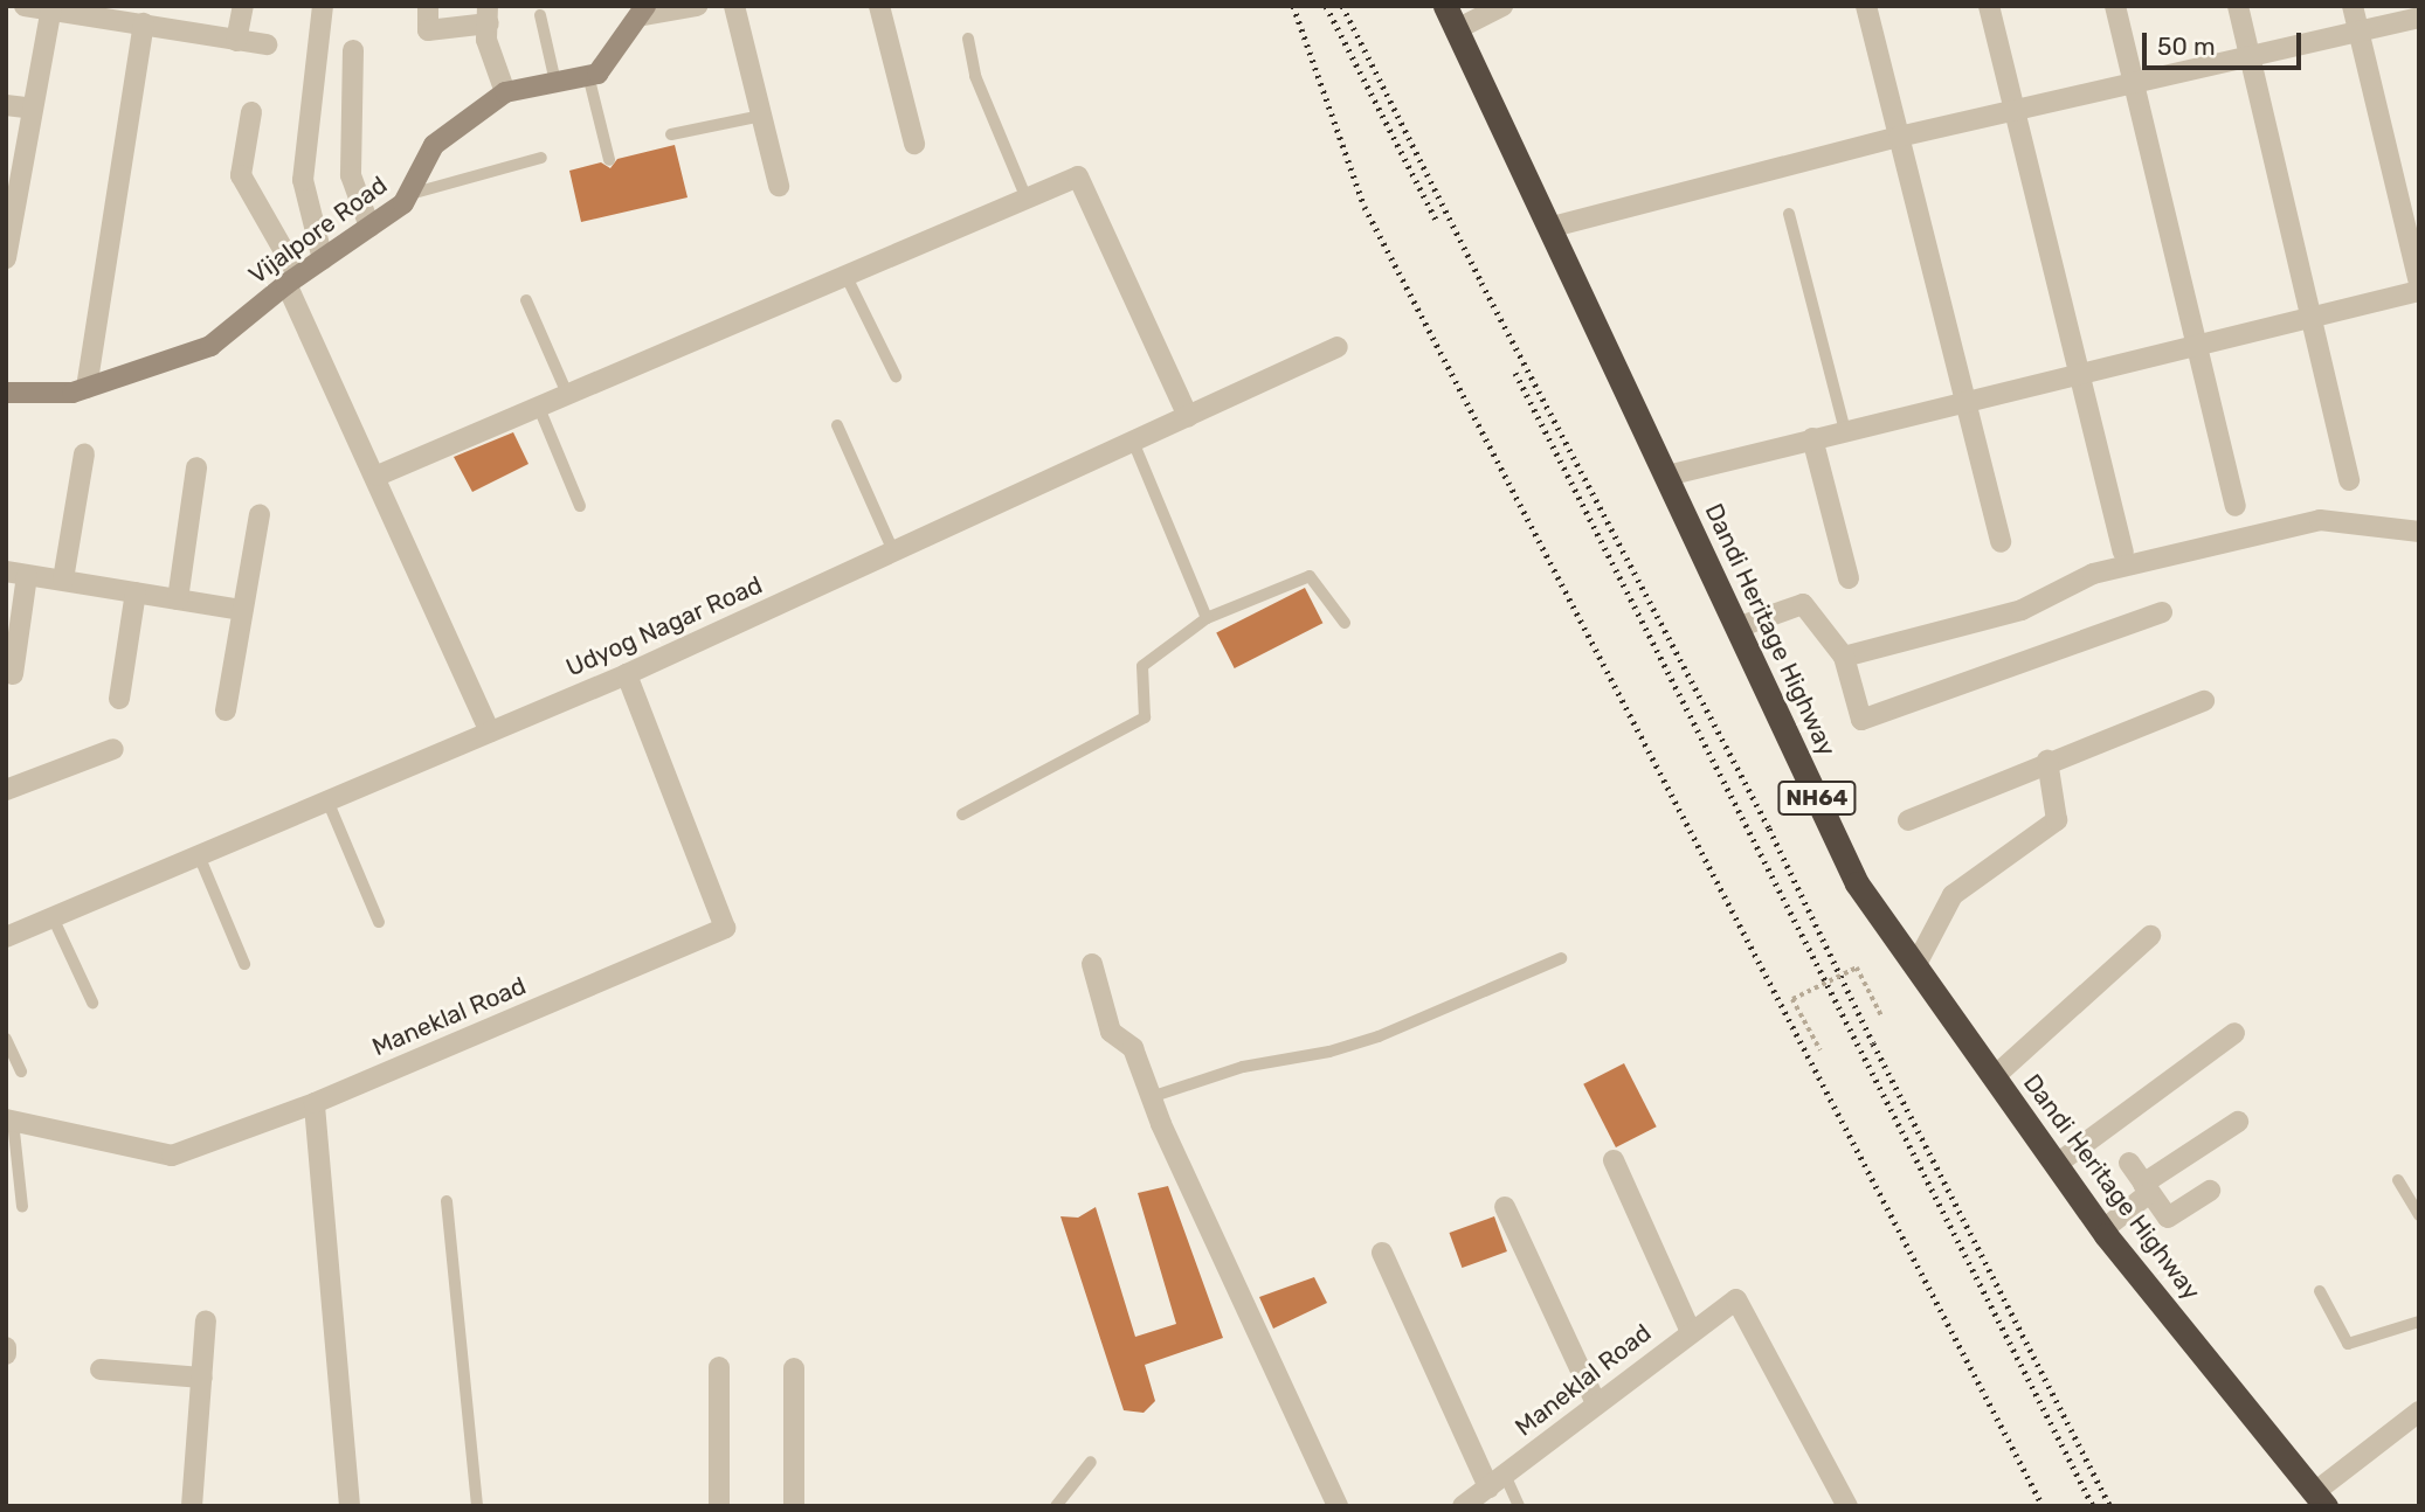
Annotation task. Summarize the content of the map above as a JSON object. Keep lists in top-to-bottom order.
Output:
{
  "streets": {
    "highway": ["Dandi Heritage Highway", "NH64"],
    "main road": ["Vijalpore Road"],
    "street": ["Udyog Nagar Road", "Maneklal Road"]
  },
  "crossings": [
    ["Udyog Nagar Road", "Maneklal Road"]
  ],
  "scale_bar": "50 m"
}
